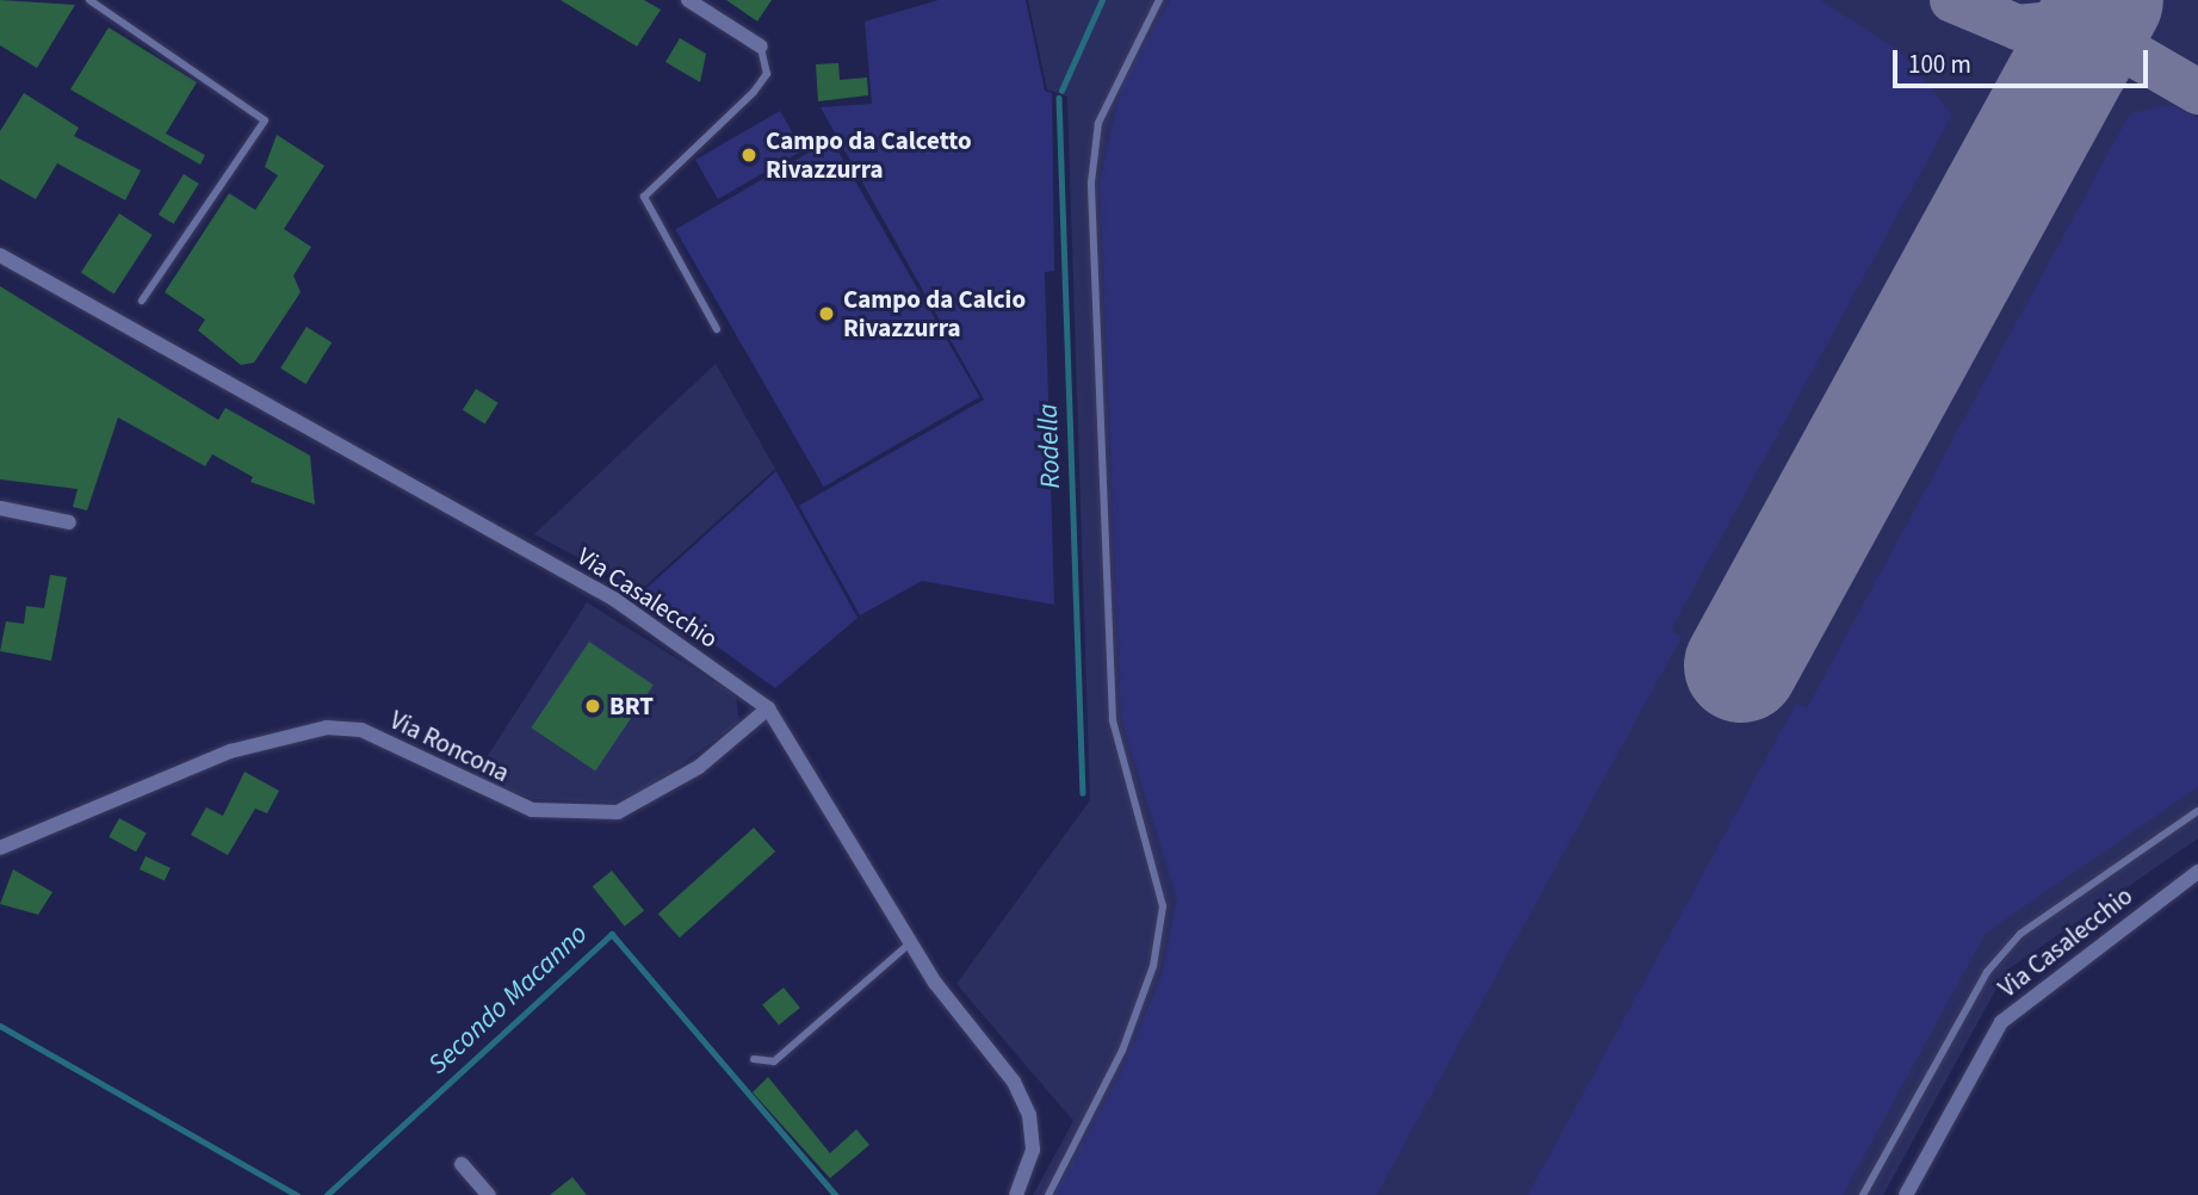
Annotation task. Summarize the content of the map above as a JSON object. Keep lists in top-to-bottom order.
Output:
{
  "streets": {
    "street": ["Via Casalecchio", "Via Roncona"]
  },
  "crossings": [
    ["Via Casalecchio", "Via Roncona"]
  ],
  "water": ["Rodella", "Secondo Macanno"],
  "places": ["Campo da Calcetto Rivazzurra", "Campo da Calcio Rivazzurra", "BRT"],
  "scale_bar": "100 m"
}
